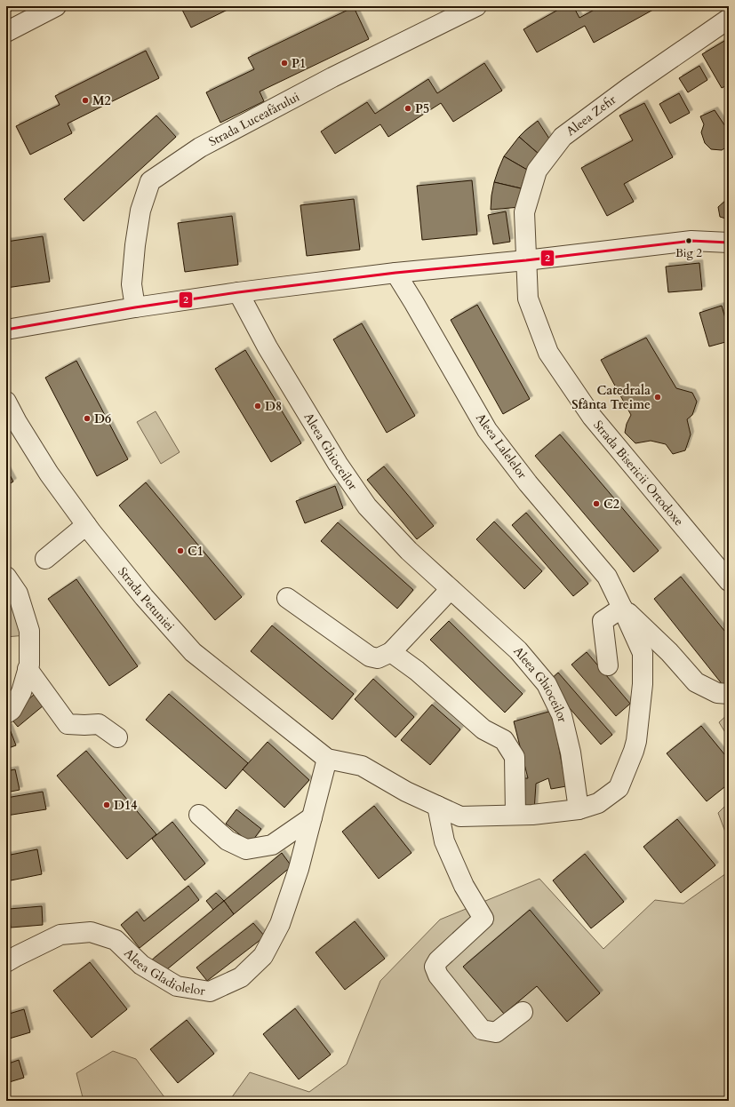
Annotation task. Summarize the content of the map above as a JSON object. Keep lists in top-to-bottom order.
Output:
{
  "streets": {
    "street": [
      "Aleea Zefir",
      "Strada Luceafărului",
      "Aleea Lalelelor",
      "Aleea Ghioceilor",
      "Strada Bisericii Ortodoxe",
      "Strada Petuniei",
      "Aleea Gladiolelor"
    ]
  },
  "crossings": [
    ["Aleea Zefir", "Strada Bisericii Ortodoxe"],
    ["Strada Petuniei", "Aleea Gladiolelor"]
  ],
  "places": [
    "P1",
    "M2",
    "P5",
    "Big 2",
    "Catedrala Sfânta Treime",
    "D8",
    "D6",
    "C2",
    "C1",
    "D14"
  ],
  "lines": ["transit line 2"]
}
